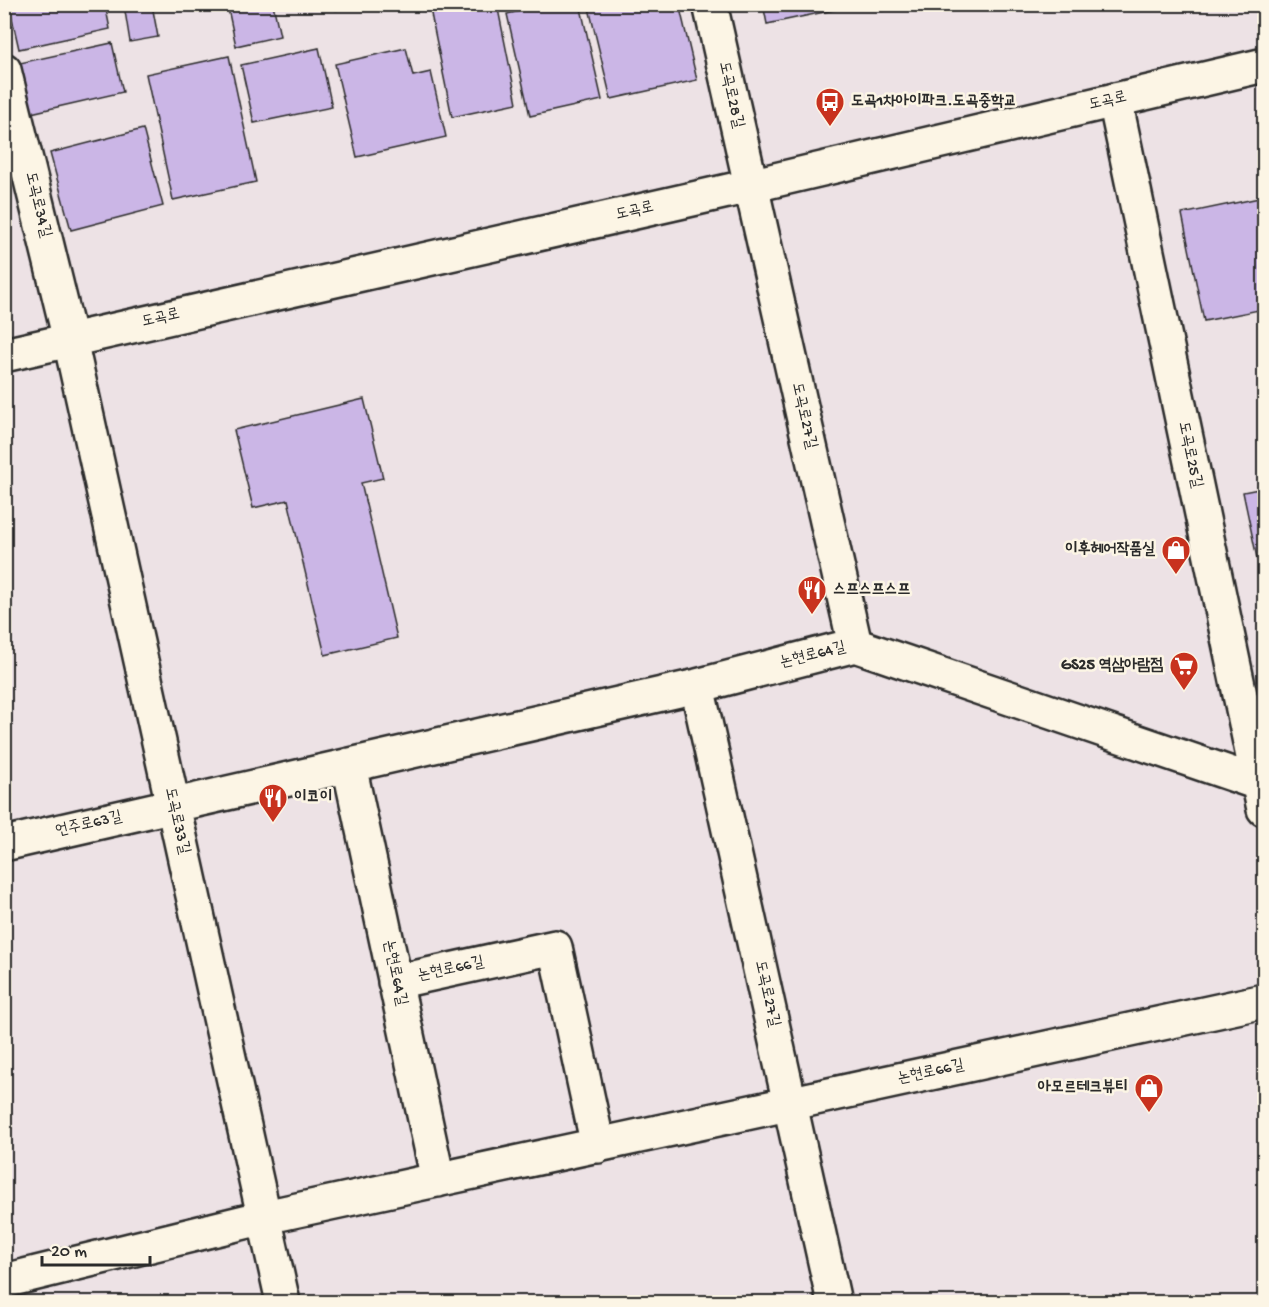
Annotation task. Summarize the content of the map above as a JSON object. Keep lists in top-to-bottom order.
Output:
{
  "streets": {
    "street": [
      "도곡로28길",
      "도곡로",
      "도곡로34길",
      "도곡로27길",
      "도곡로25길",
      "논현로64길",
      "도곡로33길",
      "언주로63길",
      "논현로66길"
    ]
  },
  "crossings": [
    ["도곡로28길", "도곡로"],
    ["도곡로28길", "도곡로27길"],
    ["도곡로", "도곡로34길"],
    ["도곡로", "도곡로27길"],
    ["도곡로", "도곡로25길"],
    ["도곡로", "도곡로33길"],
    ["도곡로34길", "도곡로33길"],
    ["도곡로27길", "논현로64길"],
    ["도곡로27길", "논현로66길"],
    ["도곡로25길", "논현로64길"],
    ["논현로64길", "도곡로33길"],
    ["논현로64길", "언주로63길"],
    ["논현로64길", "논현로66길"],
    ["도곡로33길", "언주로63길"],
    ["도곡로33길", "논현로66길"]
  ],
  "places": {
    "bus stop": ["도곡1차아이파크.도곡중학교"],
    "shop": ["이후헤어작품실", "아모르테크뷰티"],
    "restaurant": ["스프스프스프", "이코이"],
    "supermarket": ["GS25 역삼아람점"]
  },
  "scale_bar": "20 m"
}
